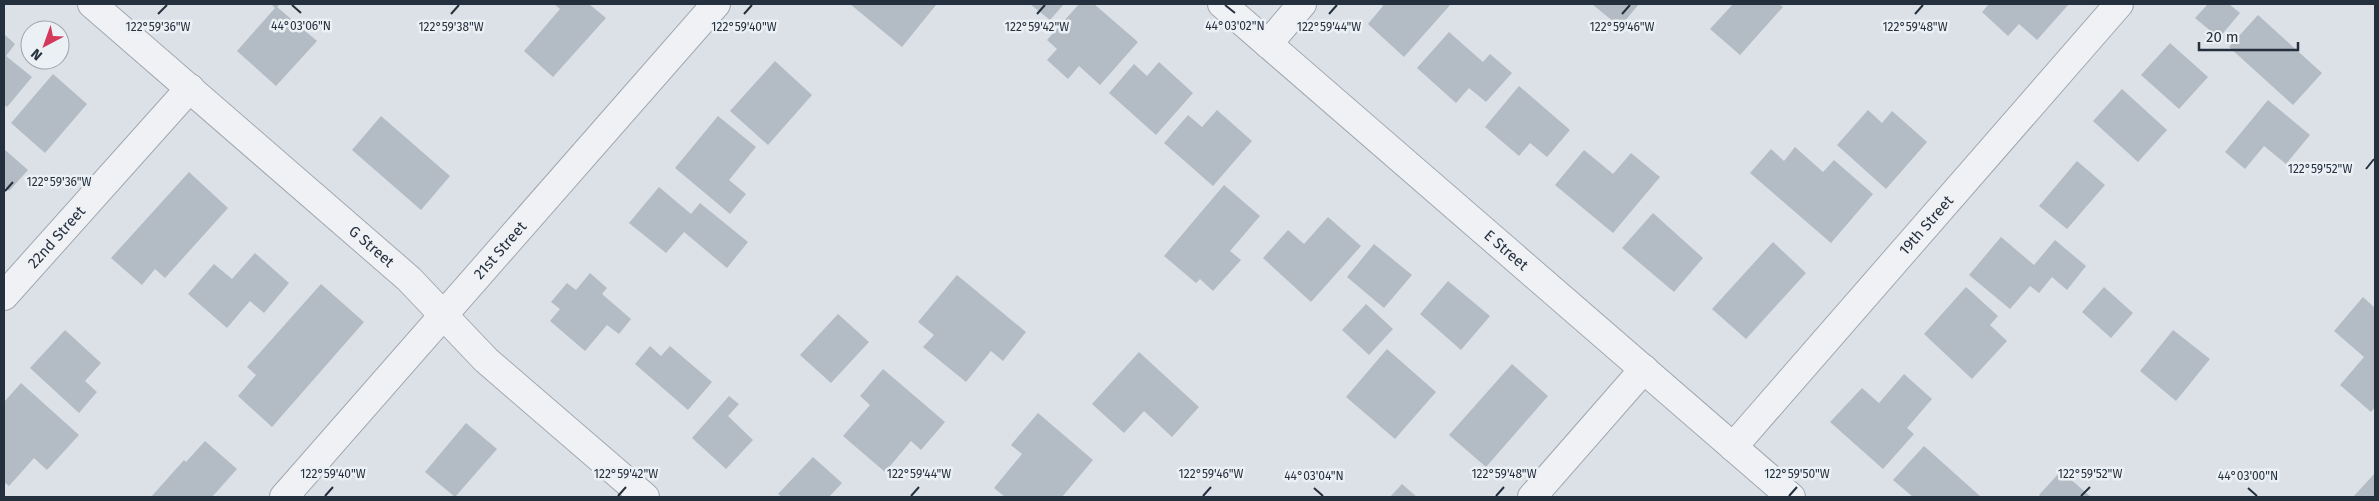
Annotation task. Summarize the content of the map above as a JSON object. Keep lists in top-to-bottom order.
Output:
{
  "streets": {
    "street": [
      "19th Street",
      "22nd Street",
      "G Street",
      "E Street",
      "21st Street"
    ]
  },
  "crossings": [
    ["19th Street", "E Street"],
    ["22nd Street", "G Street"],
    ["G Street", "21st Street"]
  ],
  "scale_bar": "20 m",
  "north": "bottom left",
  "coordinates": [
    "44°03'06\"N",
    "44°03'02\"N",
    "122°59'36\"W",
    "122°59'38\"W",
    "122°59'40\"W",
    "122°59'42\"W",
    "122°59'44\"W",
    "122°59'46\"W",
    "122°59'48\"W",
    "122°59'52\"W",
    "122°59'50\"W",
    "44°03'04\"N",
    "44°03'00\"N"
  ]
}
